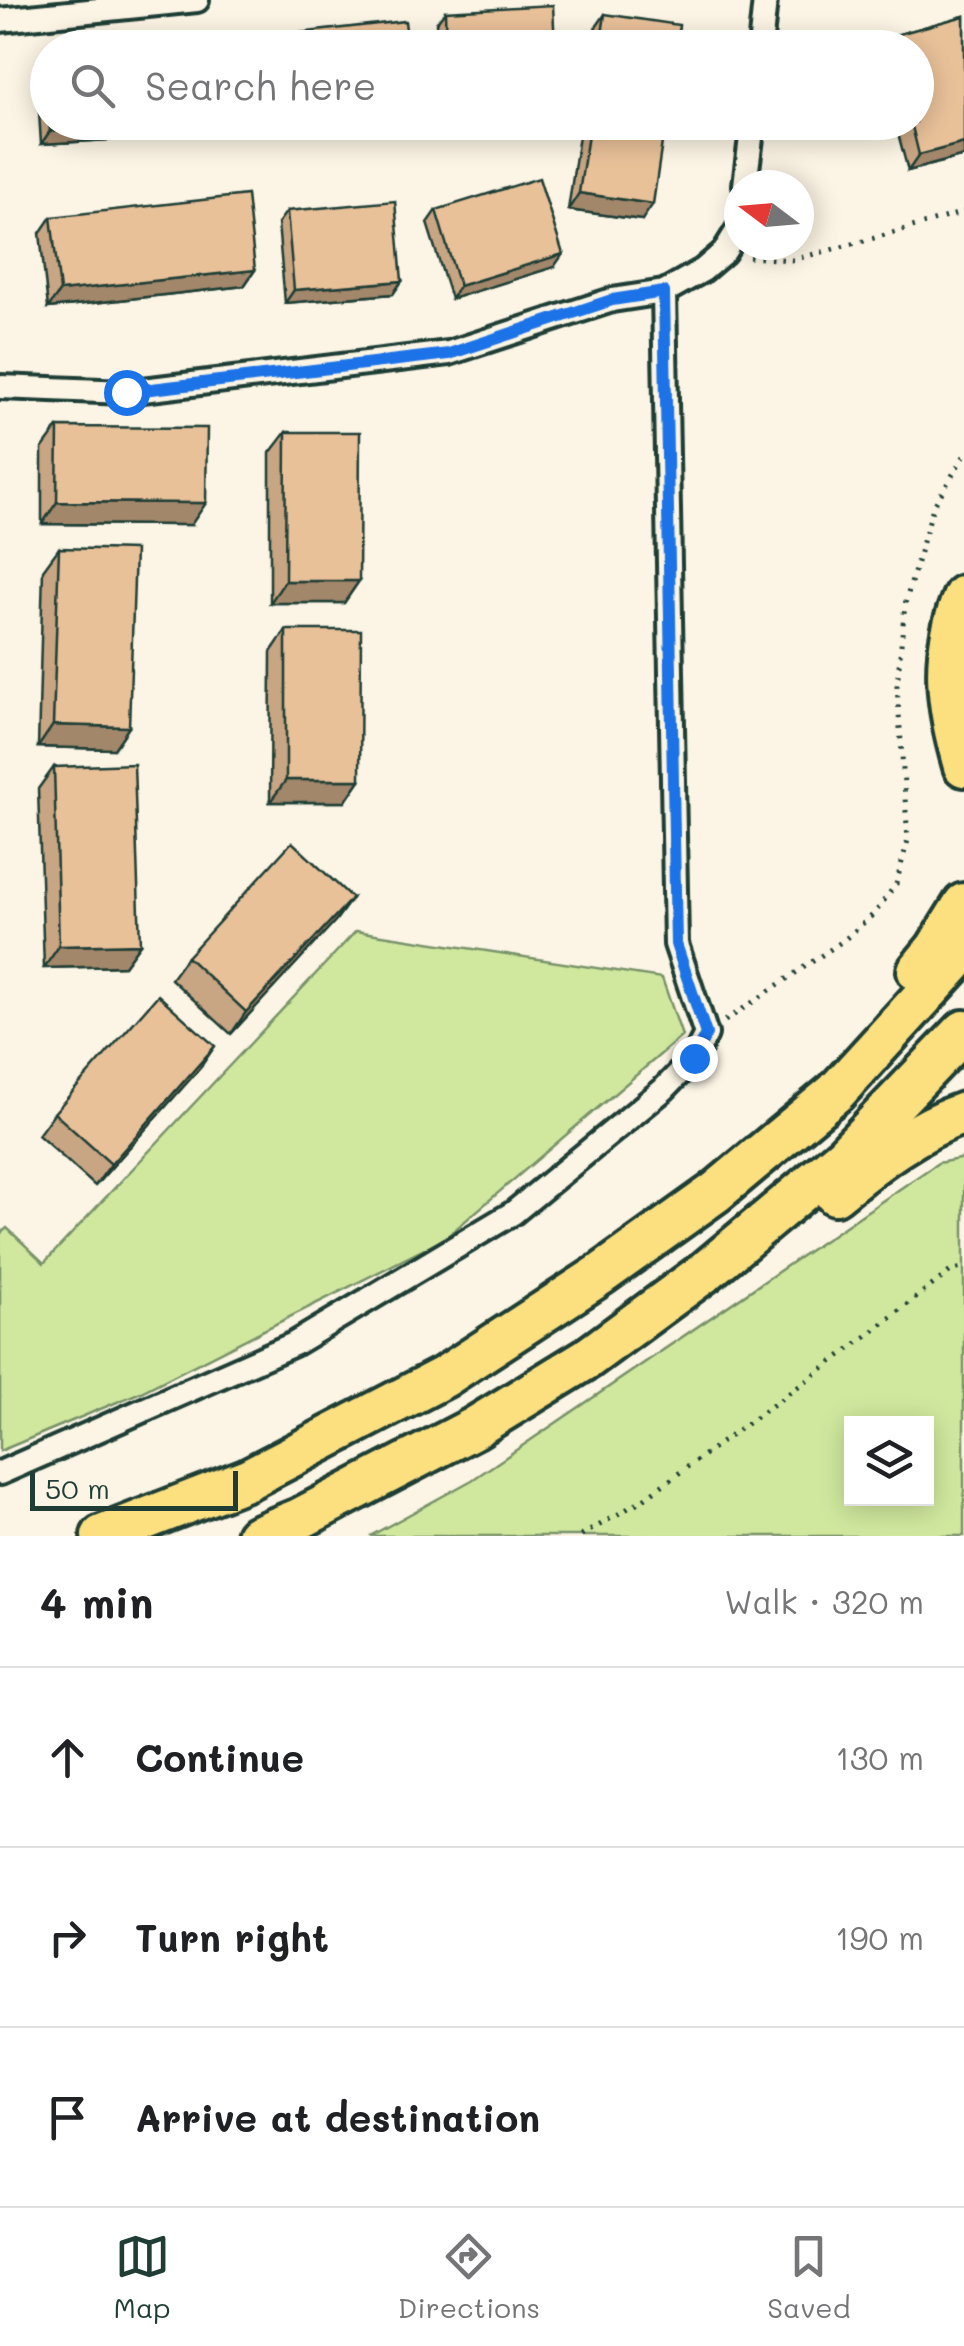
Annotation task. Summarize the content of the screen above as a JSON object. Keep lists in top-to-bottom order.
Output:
{
  "scale_bar": "50 m",
  "north": "left",
  "page": {
    "search": "Search here",
    "scale": "50 m",
    "heading": ["4 min", "Walk · 320 m"],
    "list": [
      ["Continue", "130 m"],
      ["Turn right", "190 m"],
      "Arrive at destination"
    ],
    "nav": ["Map", "Directions", "Saved"]
  }
}
